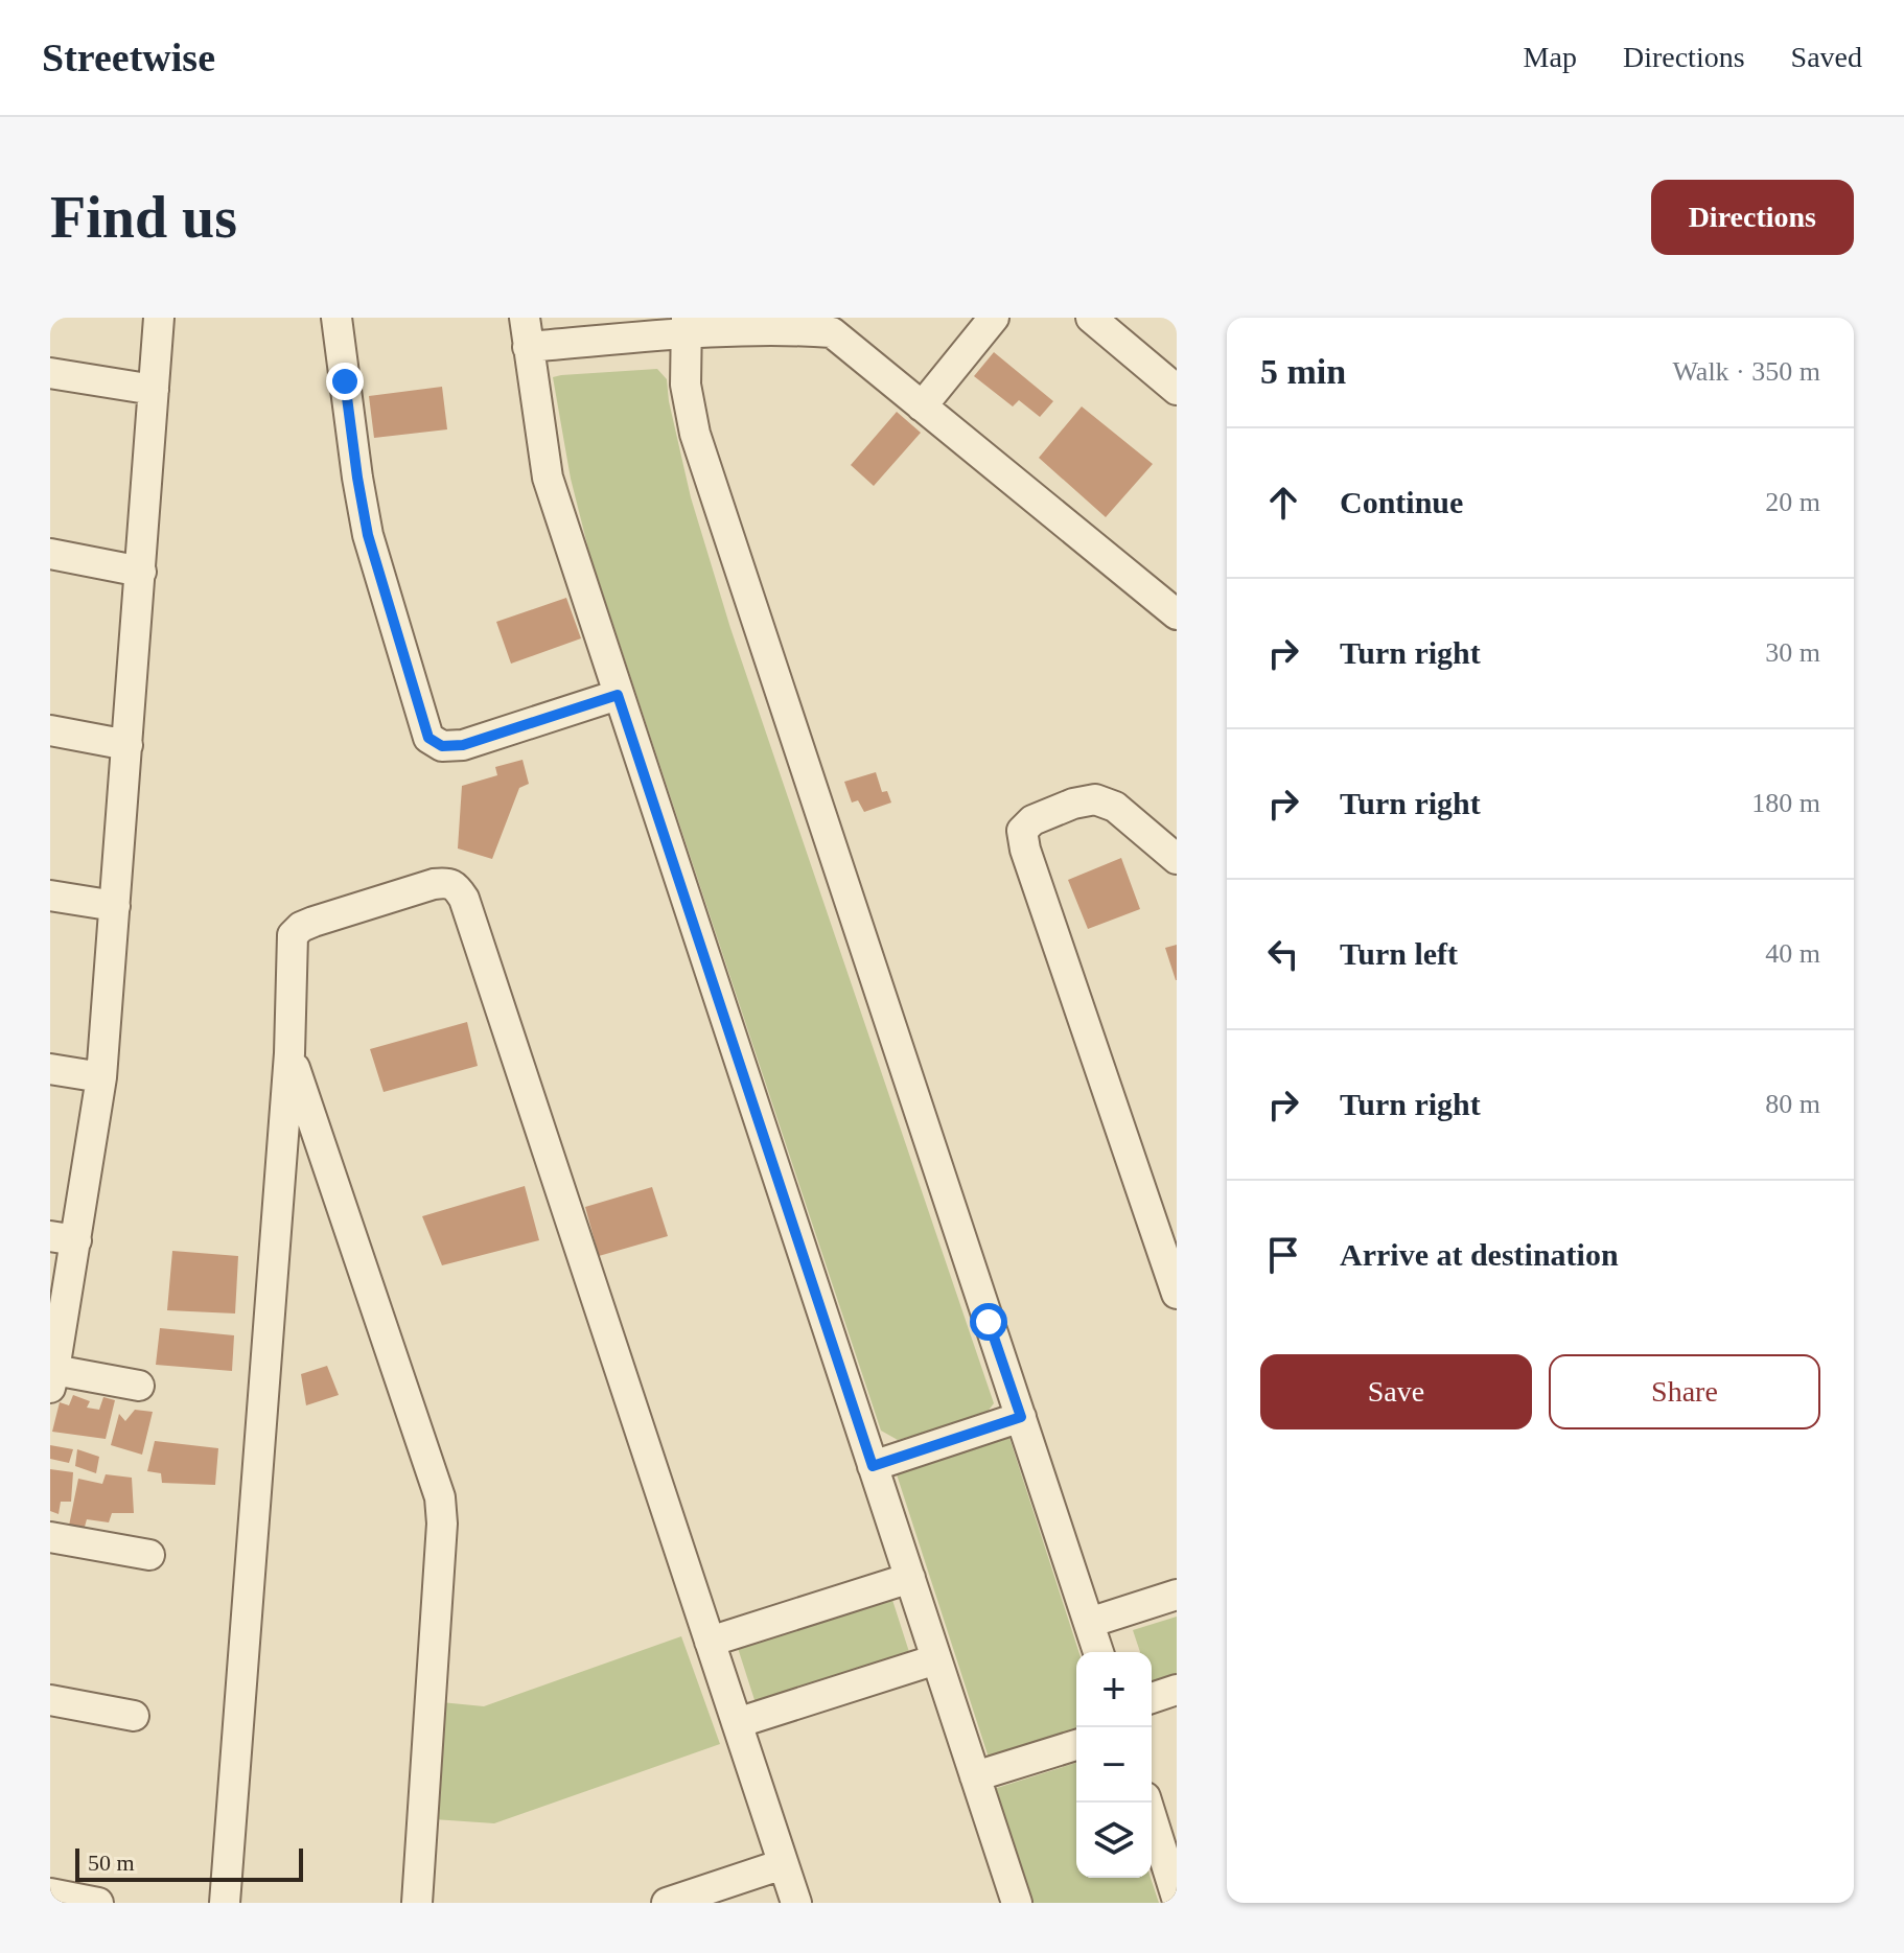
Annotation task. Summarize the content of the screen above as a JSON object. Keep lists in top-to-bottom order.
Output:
{
  "scale_bar": "50 m",
  "page": {
    "header": "Streetwise",
    "nav": ["Map", "Directions", "Saved"],
    "buttons": [
      "Directions",
      ["Save", "Share"]
    ],
    "title": "Find us",
    "heading": ["5 min", "Walk · 350 m"],
    "list": [
      ["Continue", "20 m"],
      ["Turn right", "30 m"],
      ["Turn right", "180 m"],
      ["Turn left", "40 m"],
      ["Turn right", "80 m"],
      "Arrive at destination"
    ],
    "map_buttons": ["+", "−"],
    "scale": "50 m"
  }
}
